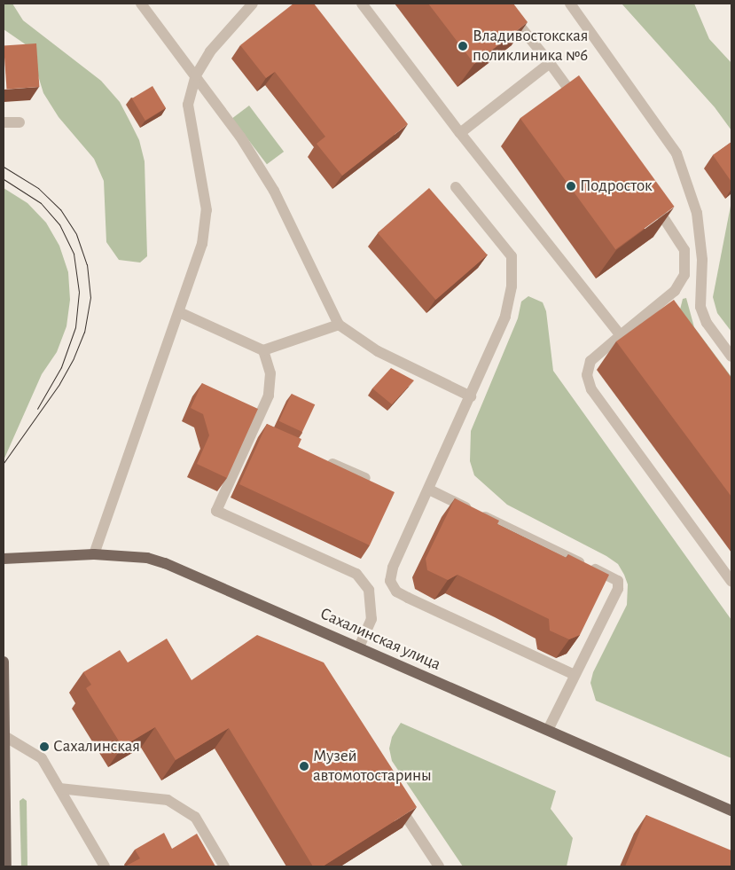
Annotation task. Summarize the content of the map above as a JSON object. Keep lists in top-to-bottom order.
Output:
{
  "streets": {
    "main road": ["Сахалинская улица"]
  },
  "places": [
    "Владивостокская поликлиника №6",
    "Подросток",
    "Сахалинская",
    "Музей автомотостарины"
  ]
}
